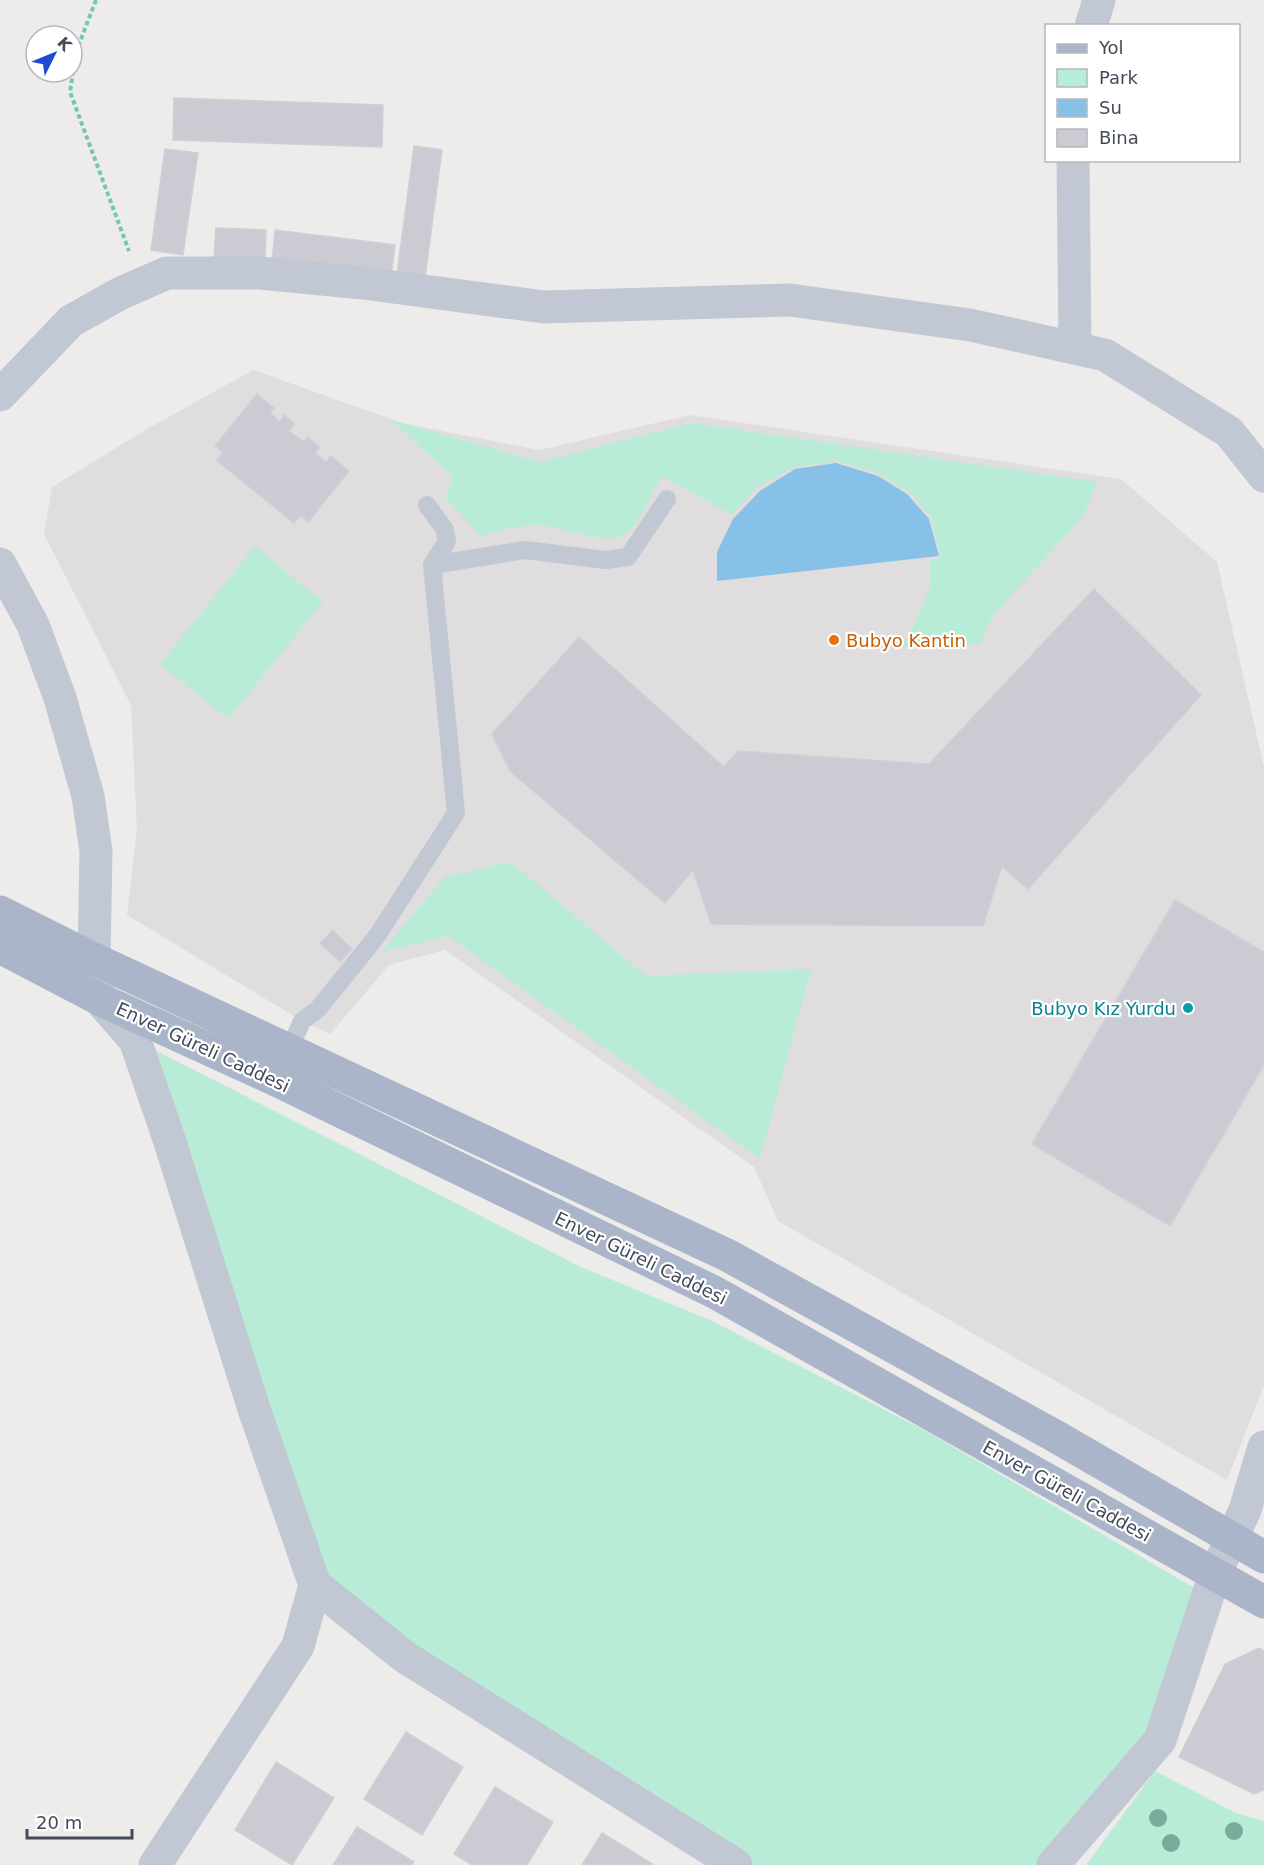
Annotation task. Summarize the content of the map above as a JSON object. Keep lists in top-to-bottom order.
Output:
{
  "streets": {
    "main road": ["Enver Güreli Caddesi"]
  },
  "places": ["Bubyo Kantin", "Bubyo Kız Yurdu"],
  "legend": [
    "Yol",
    "Park",
    "Su",
    "Bina"
  ],
  "scale_bar": "20 m",
  "north": "top right"
}
